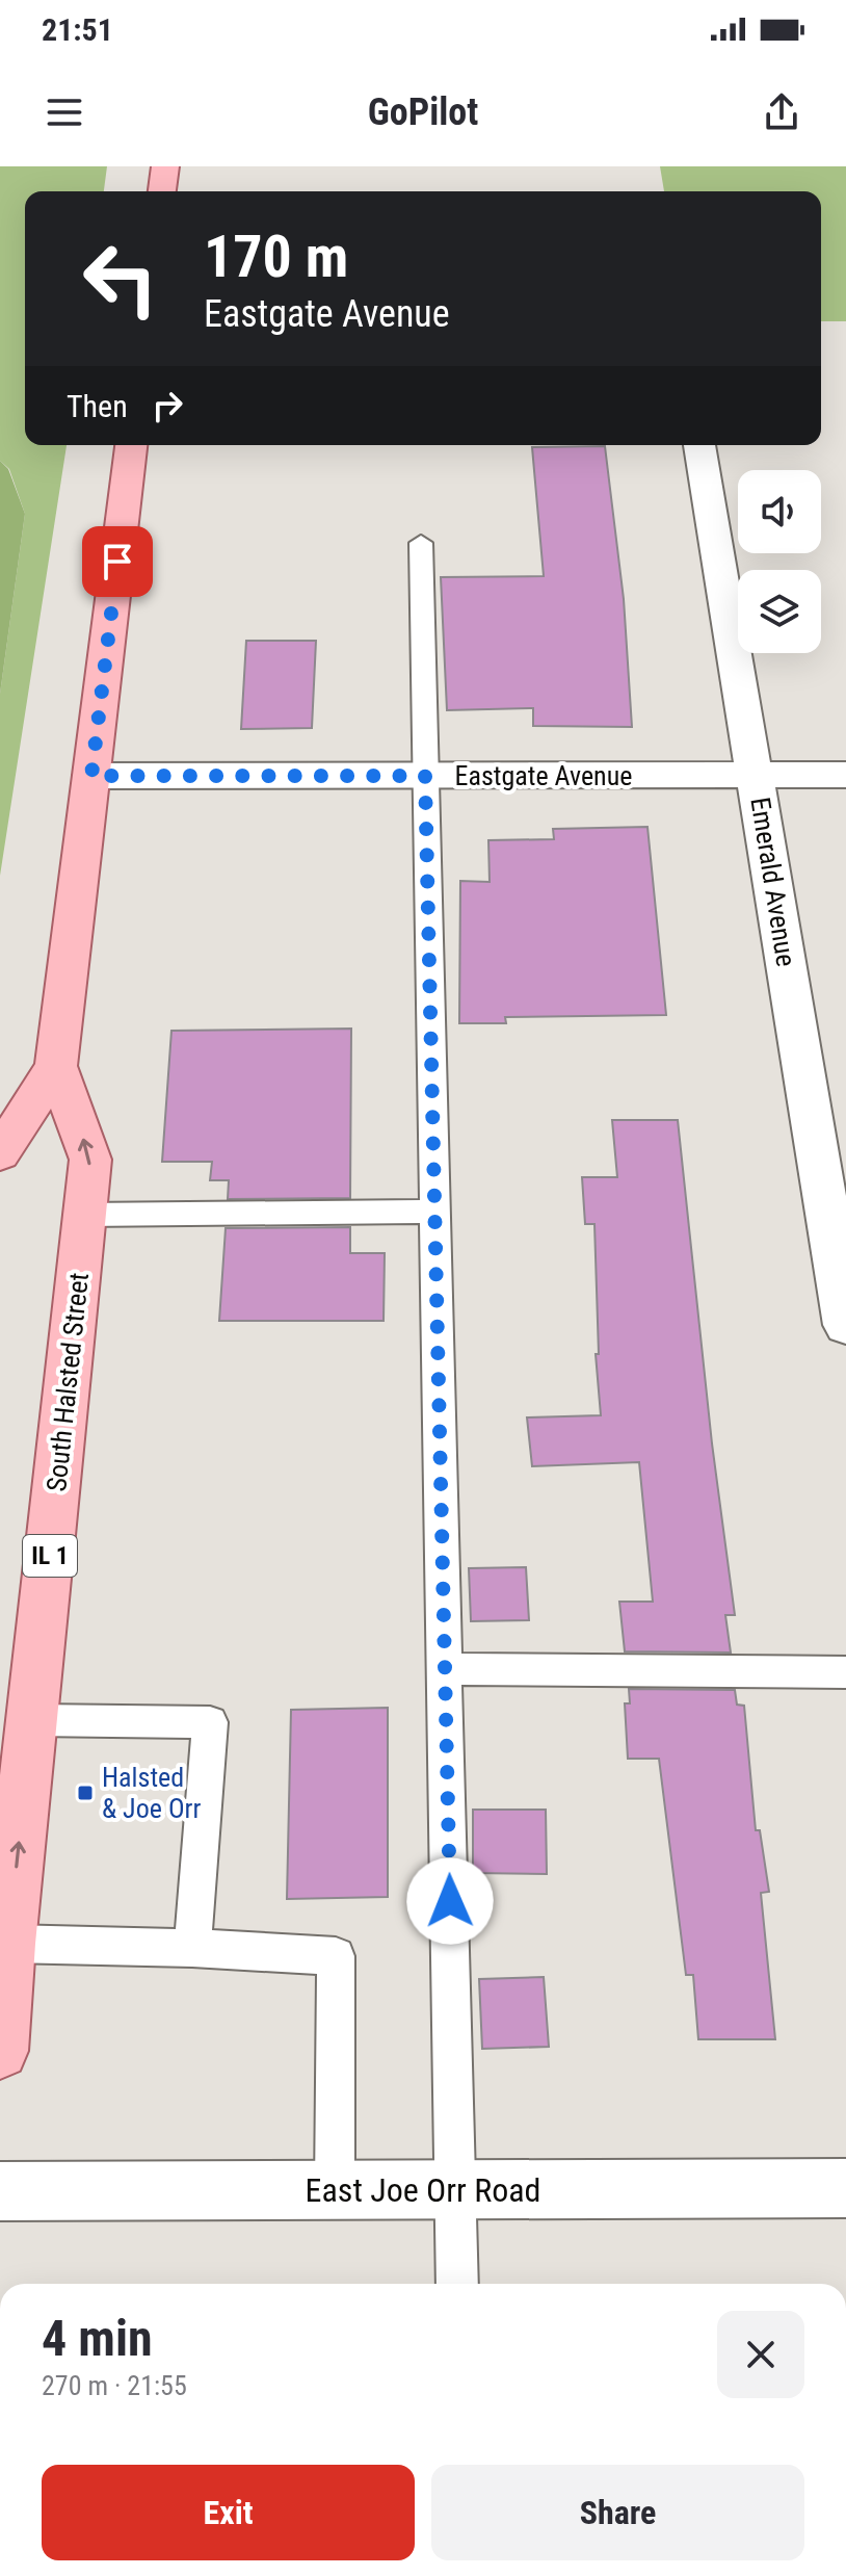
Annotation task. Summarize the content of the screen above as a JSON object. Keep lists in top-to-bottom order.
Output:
{
  "streets": {
    "main road": ["South Halsted Street", "IL 1"],
    "street": ["Eastgate Avenue", "Emerald Avenue", "East Joe Orr Road"]
  },
  "crossings": [
    ["Eastgate Avenue", "Emerald Avenue"],
    ["Eastgate Avenue", "South Halsted Street"]
  ],
  "places": {
    "transit": ["Halsted & Joe Orr"]
  },
  "page": {
    "status": "21:51",
    "header": "GoPilot",
    "turn": ["170 m", "Eastgate Avenue"],
    "then": "Then",
    "heading": ["4 min", "270 m · 21:55"],
    "buttons": ["Exit", "Share"]
  }
}
